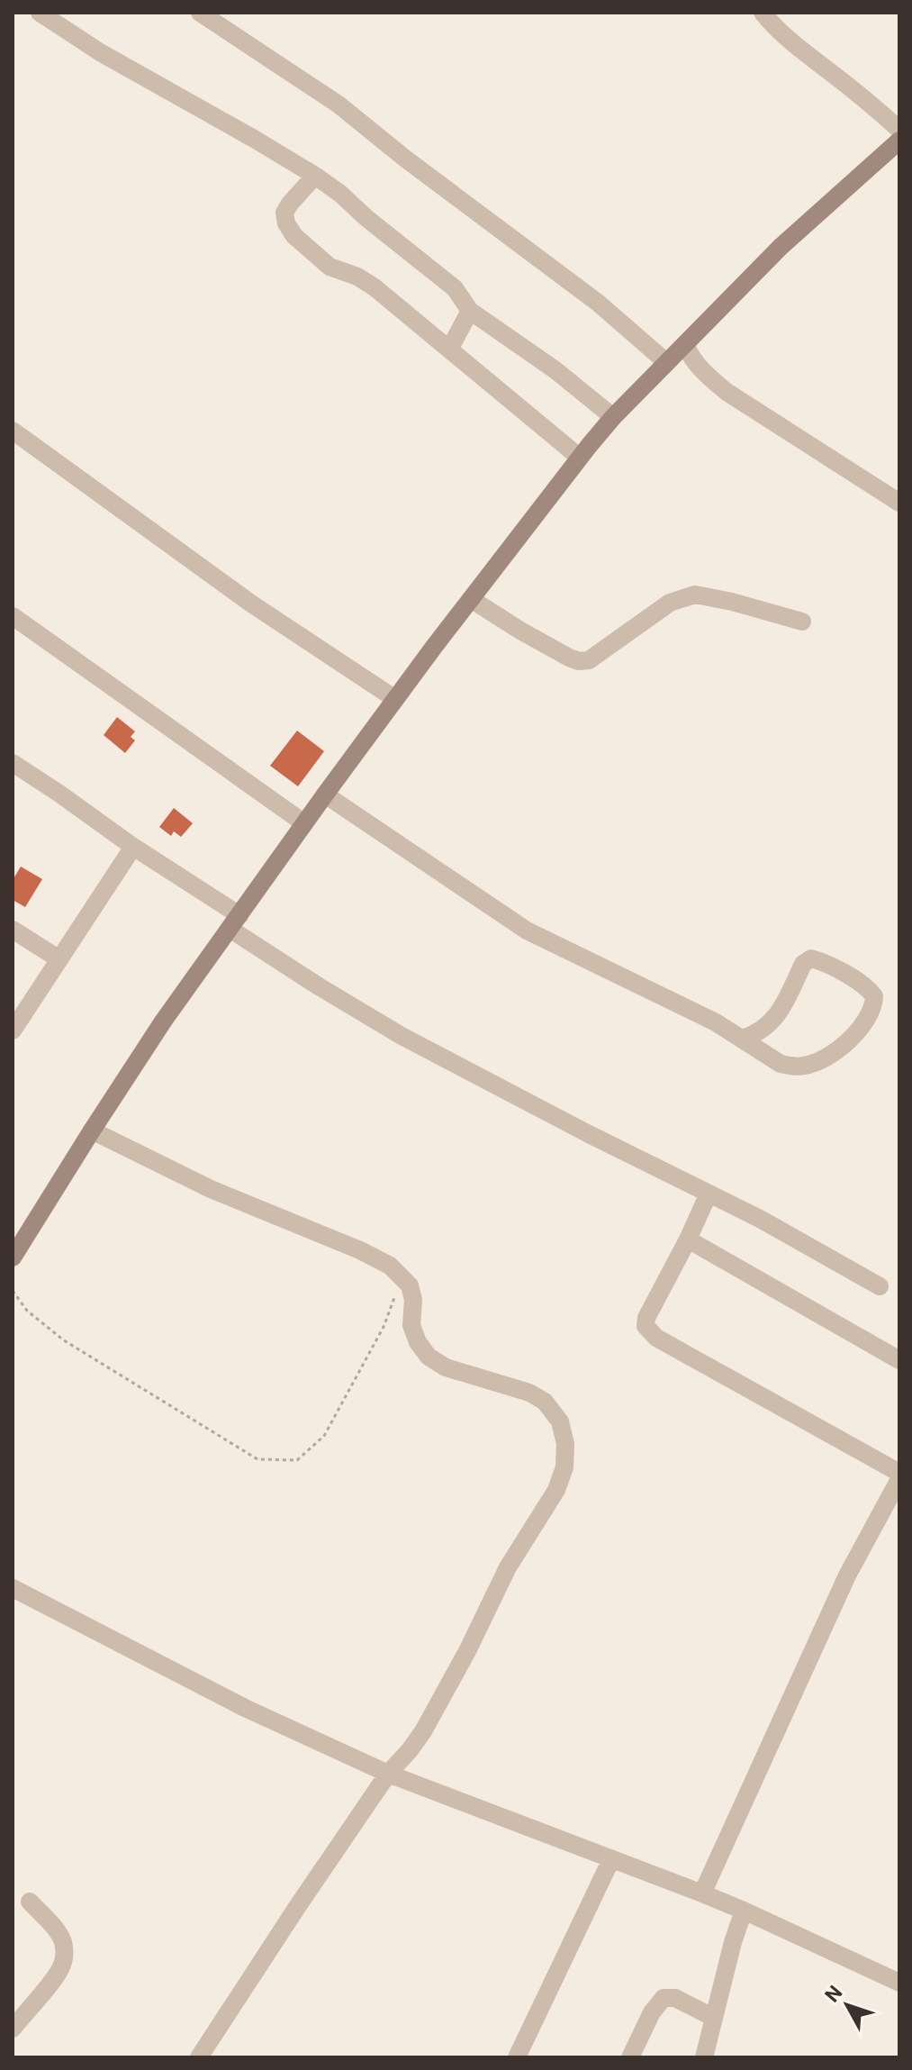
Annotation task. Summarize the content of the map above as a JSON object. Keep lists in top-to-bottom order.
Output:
{
  "north": "top left"
}
